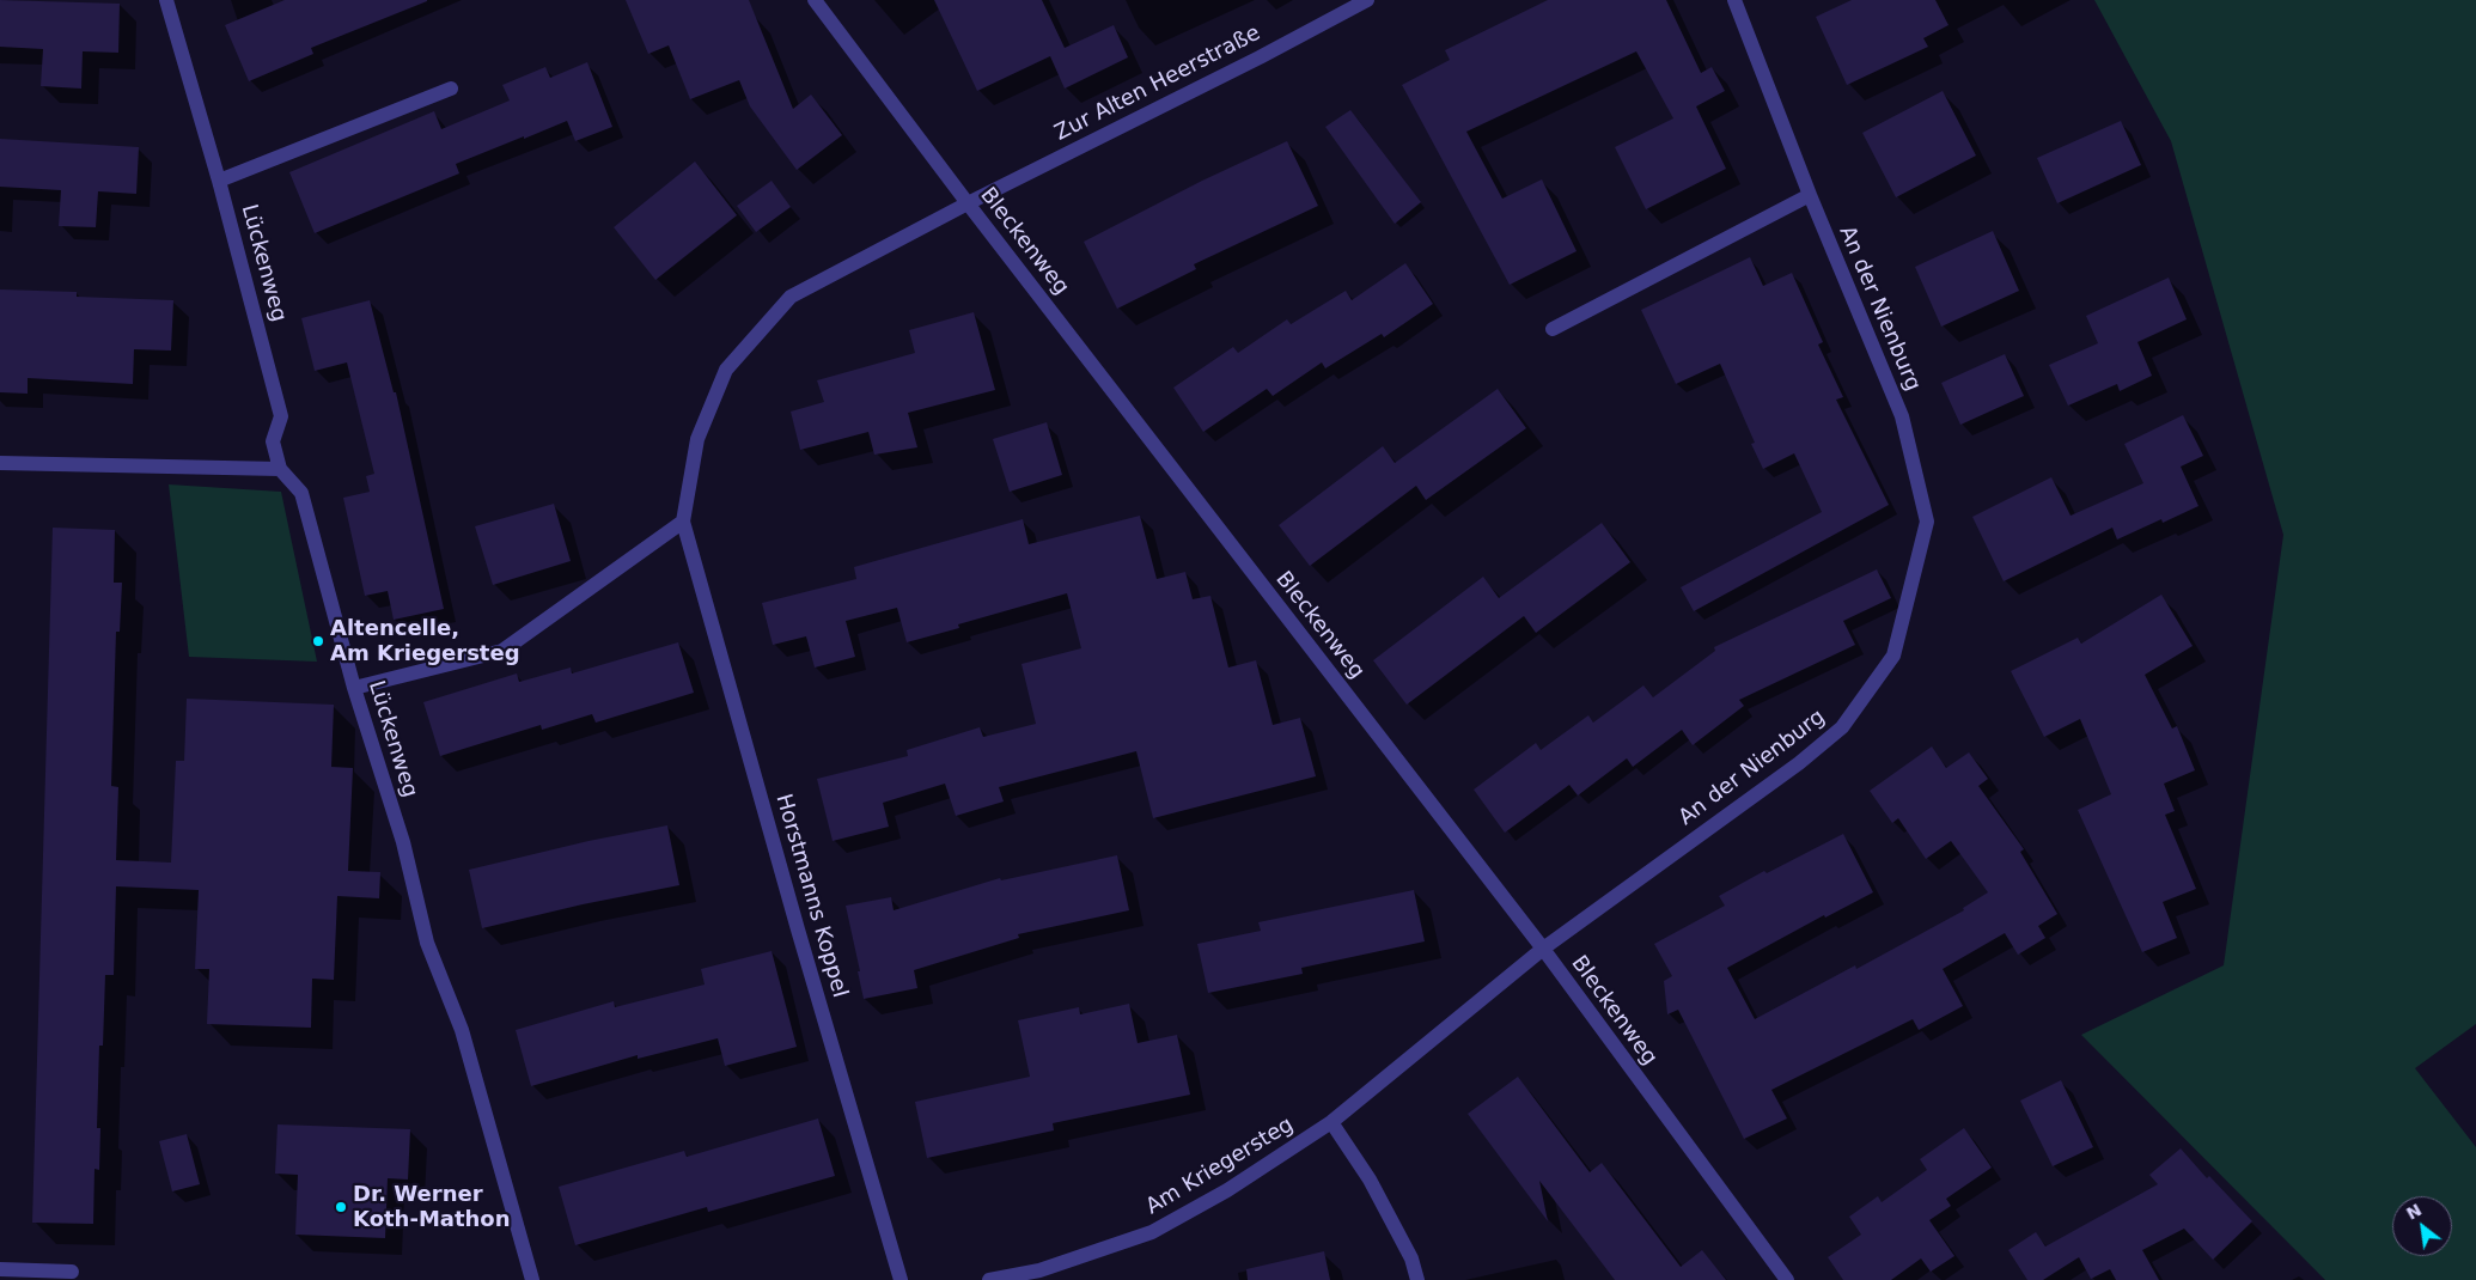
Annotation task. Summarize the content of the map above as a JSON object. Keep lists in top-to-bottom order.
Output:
{
  "streets": {
    "street": [
      "Zur Alten Heerstraße",
      "Bleckenweg",
      "Lückenweg",
      "An der Nienburg",
      "Horstmanns Koppel",
      "Am Kriegersteg"
    ]
  },
  "crossings": [
    ["Zur Alten Heerstraße", "Bleckenweg"],
    ["Zur Alten Heerstraße", "Horstmanns Koppel"],
    ["Bleckenweg", "An der Nienburg"],
    ["Bleckenweg", "Horstmanns Koppel"],
    ["Bleckenweg", "Am Kriegersteg"],
    ["An der Nienburg", "Am Kriegersteg"]
  ],
  "places": ["Altencelle, Am Kriegersteg", "Dr. Werner Koth-Mathon"],
  "north": "top left"
}
